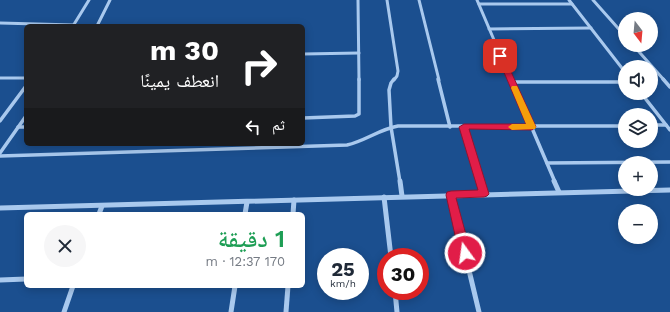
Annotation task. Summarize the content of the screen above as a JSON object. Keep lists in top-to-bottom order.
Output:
{
  "north": "bottom",
  "page": {
    "map_buttons": ["+", "−"],
    "turn": ["30 m", "انعطف يمينًا"],
    "then": "ثم",
    "heading": ["1 دقيقة", "170 m · 12:37"],
    "speed": "25 km/h",
    "limit": "30"
  }
}
